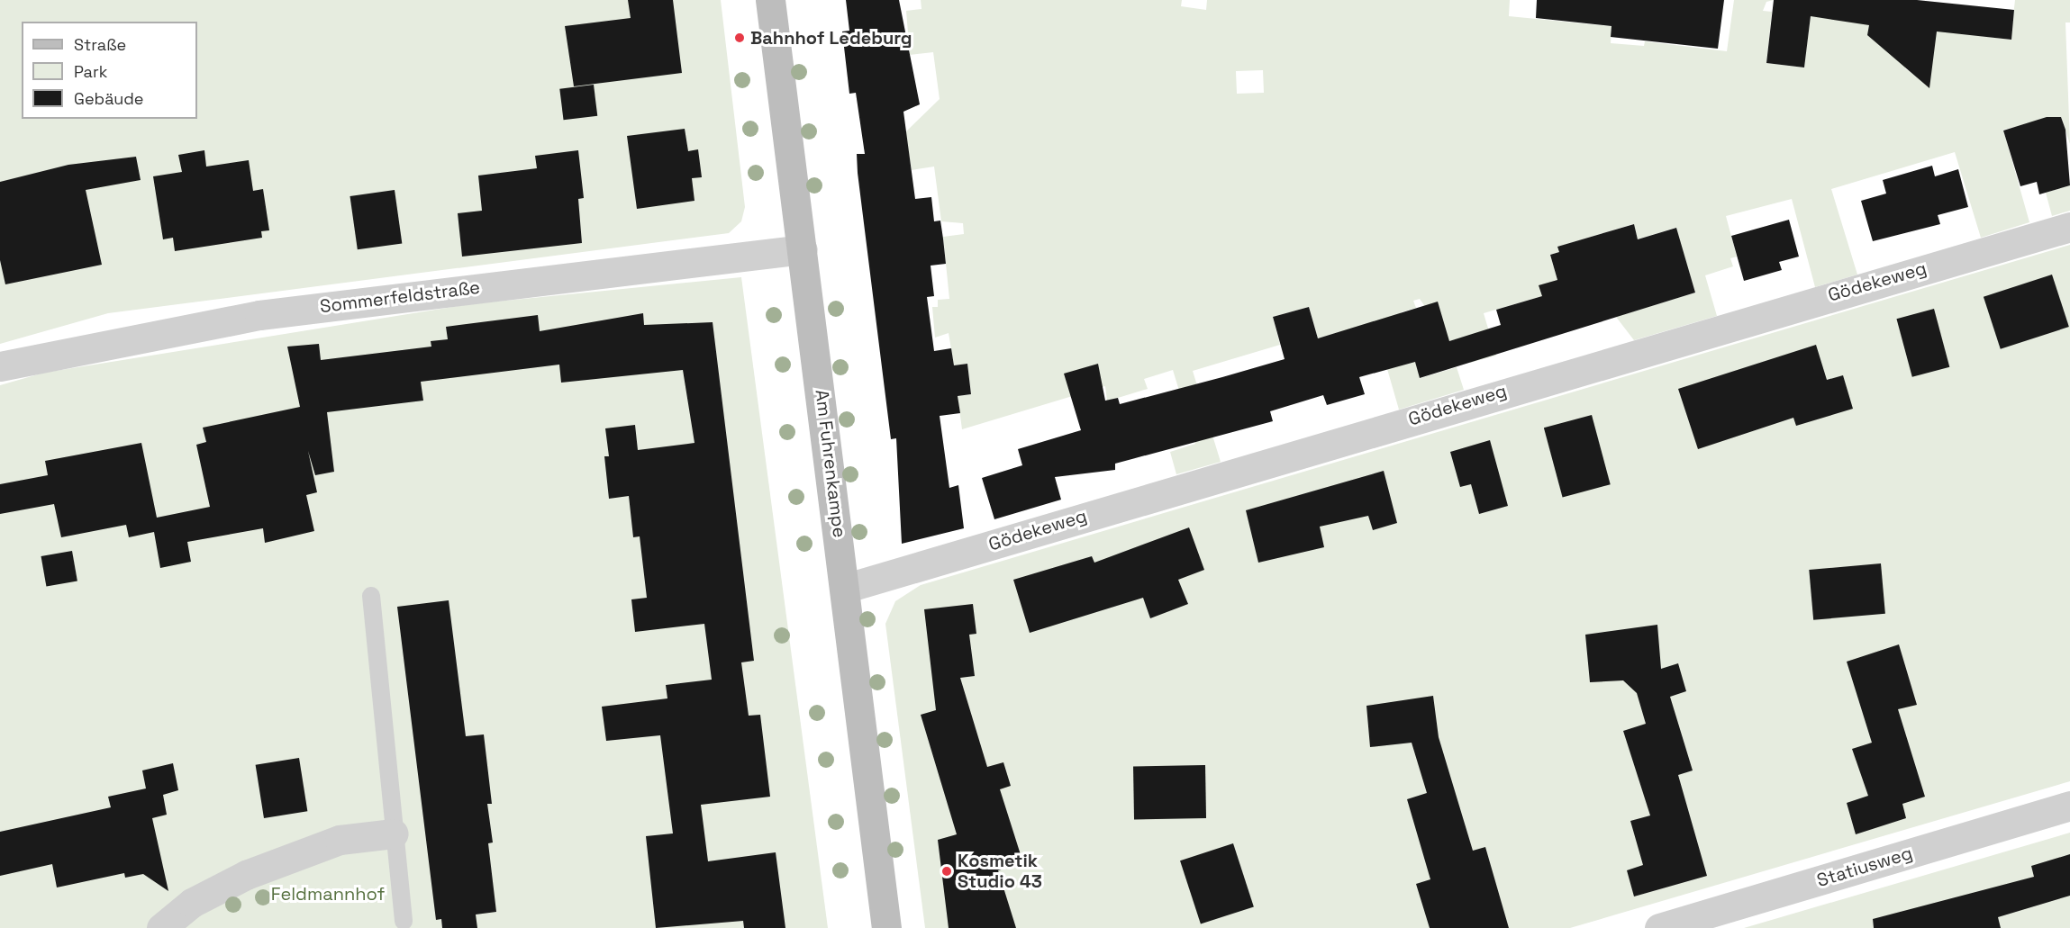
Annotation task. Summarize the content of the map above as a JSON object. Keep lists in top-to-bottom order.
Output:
{
  "streets": {
    "street": [
      "Gödekeweg",
      "Sommerfeldstraße",
      "Am Fuhrenkampe",
      "Statiusweg"
    ]
  },
  "crossings": [
    ["Gödekeweg", "Am Fuhrenkampe"],
    ["Sommerfeldstraße", "Am Fuhrenkampe"]
  ],
  "parks": ["Feldmannhof"],
  "places": ["Bahnhof Ledeburg", "Kosmetik Studio 43"],
  "legend": ["Straße", "Park", "Gebäude"]
}
